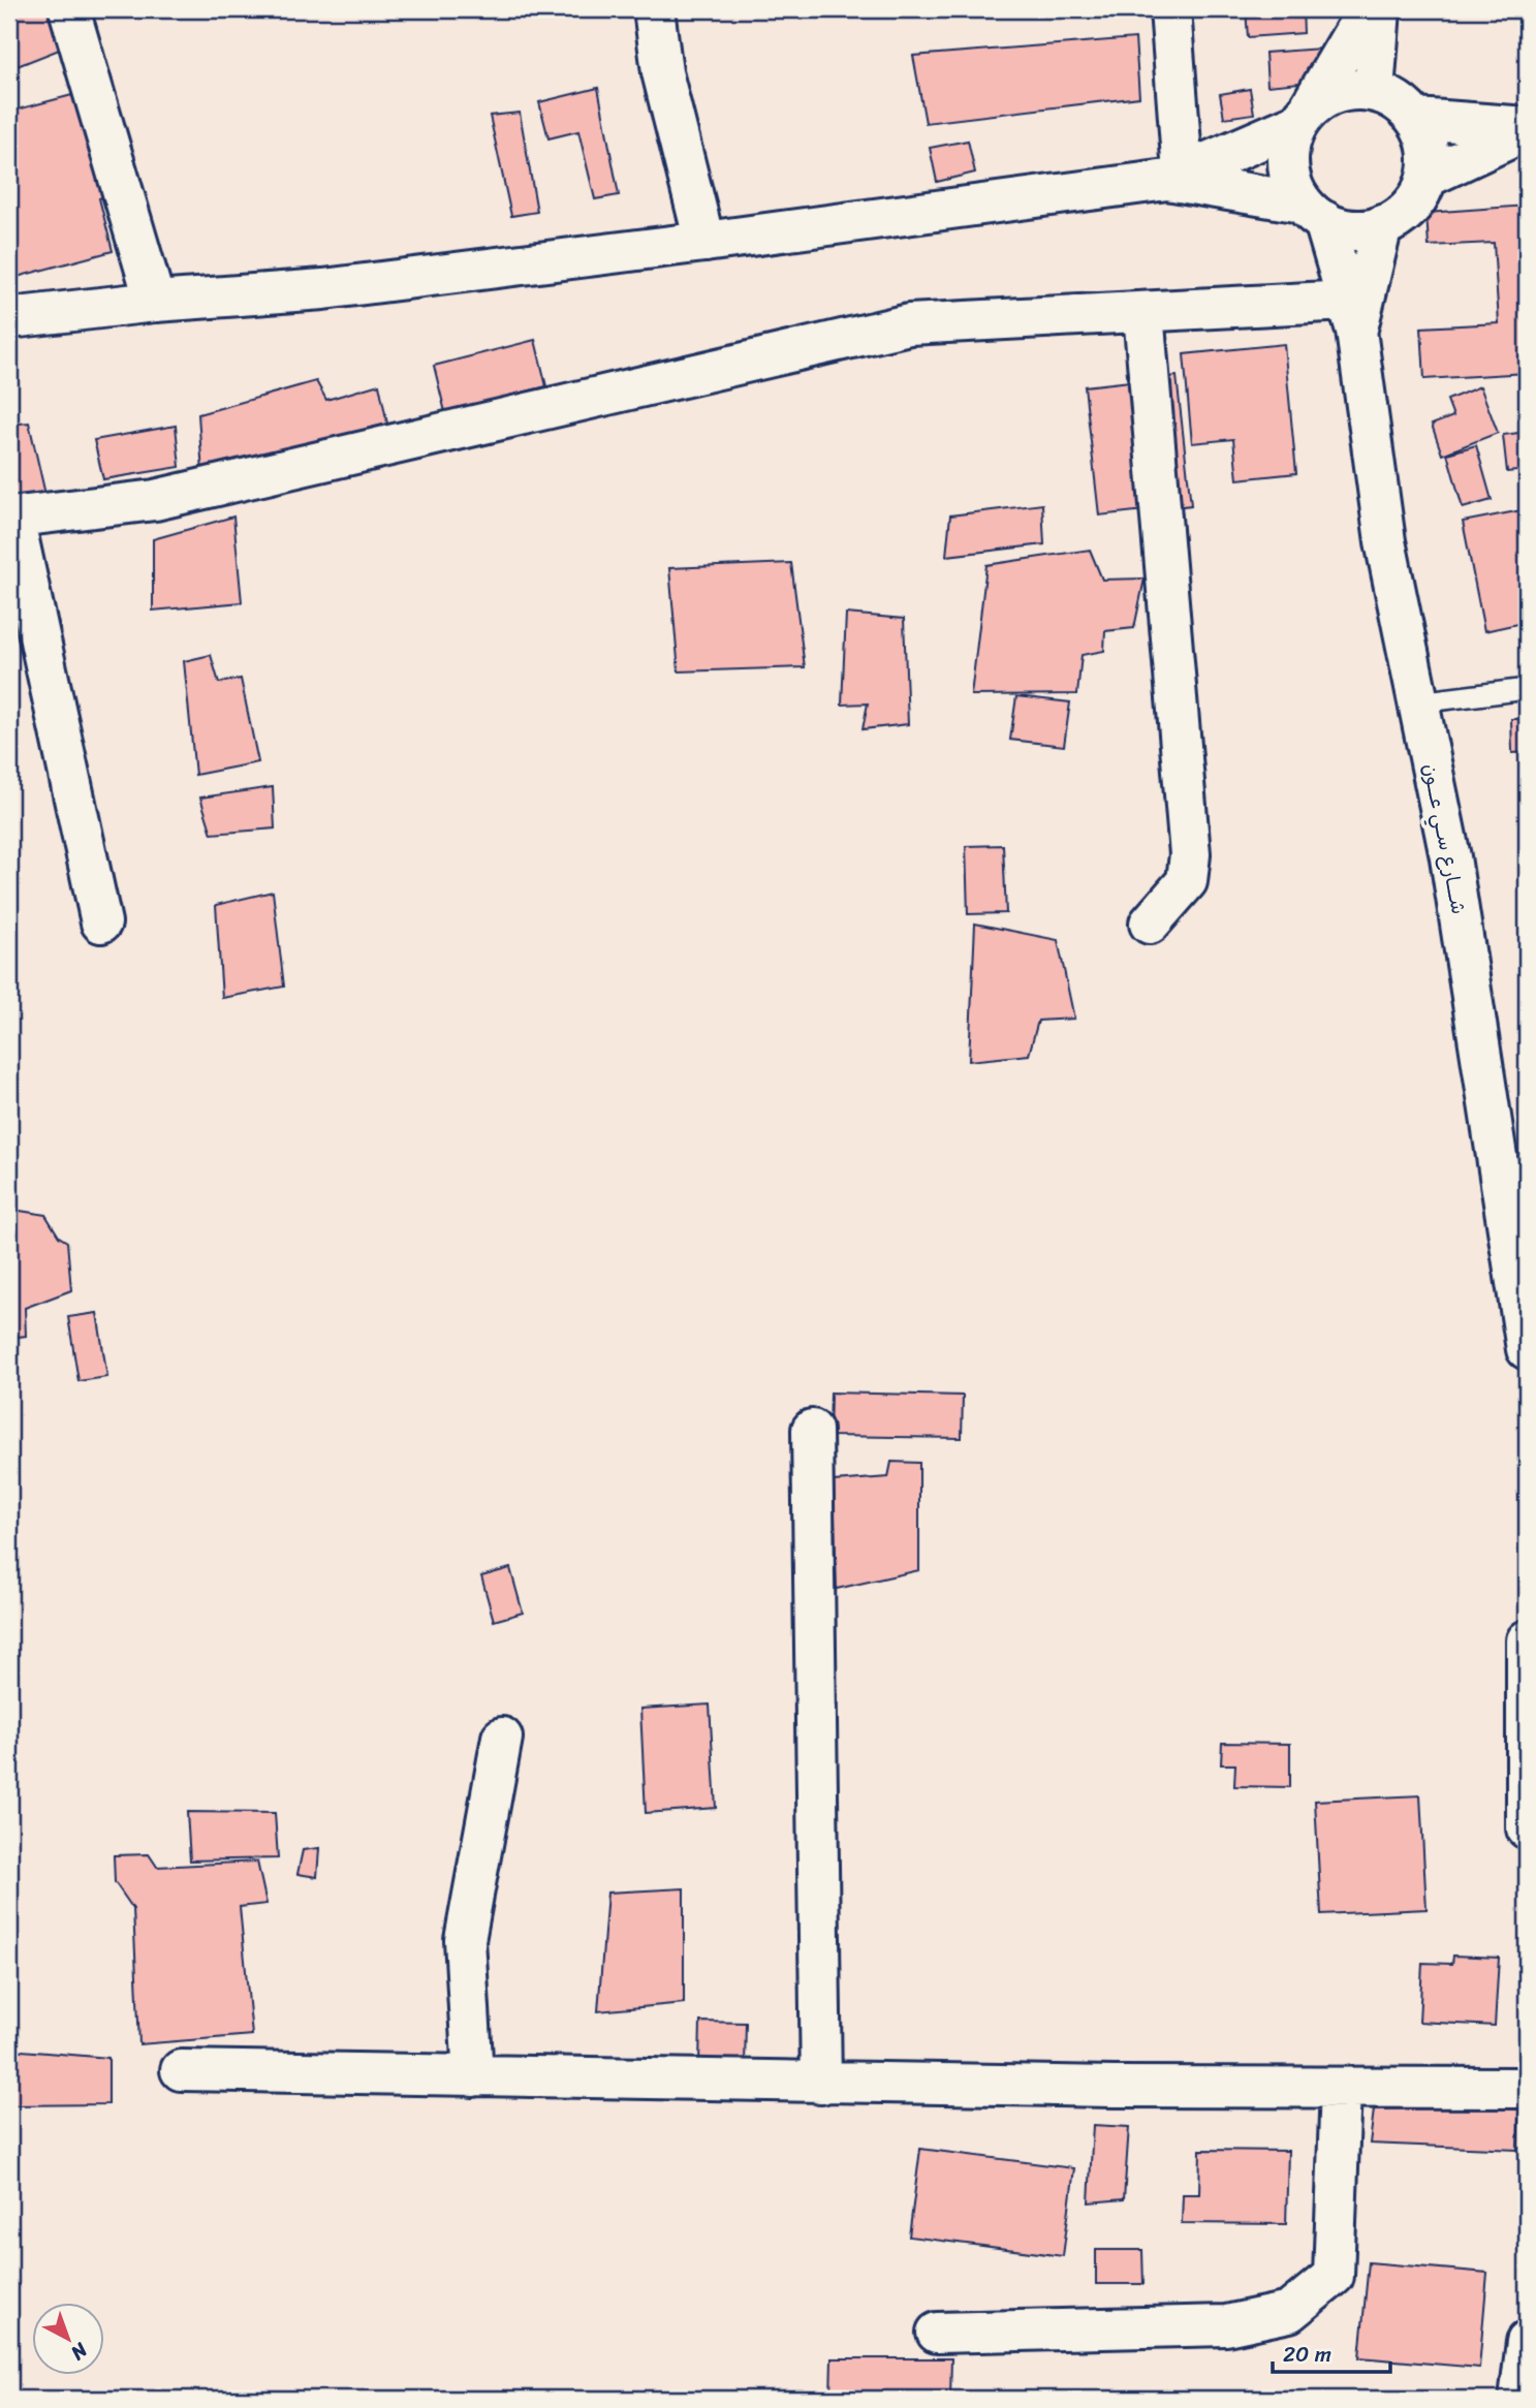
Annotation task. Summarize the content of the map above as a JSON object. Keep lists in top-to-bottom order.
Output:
{
  "streets": {
    "street": ["شــــارع ســي عـــون"]
  },
  "scale_bar": "20 m",
  "north": "bottom right"
}
